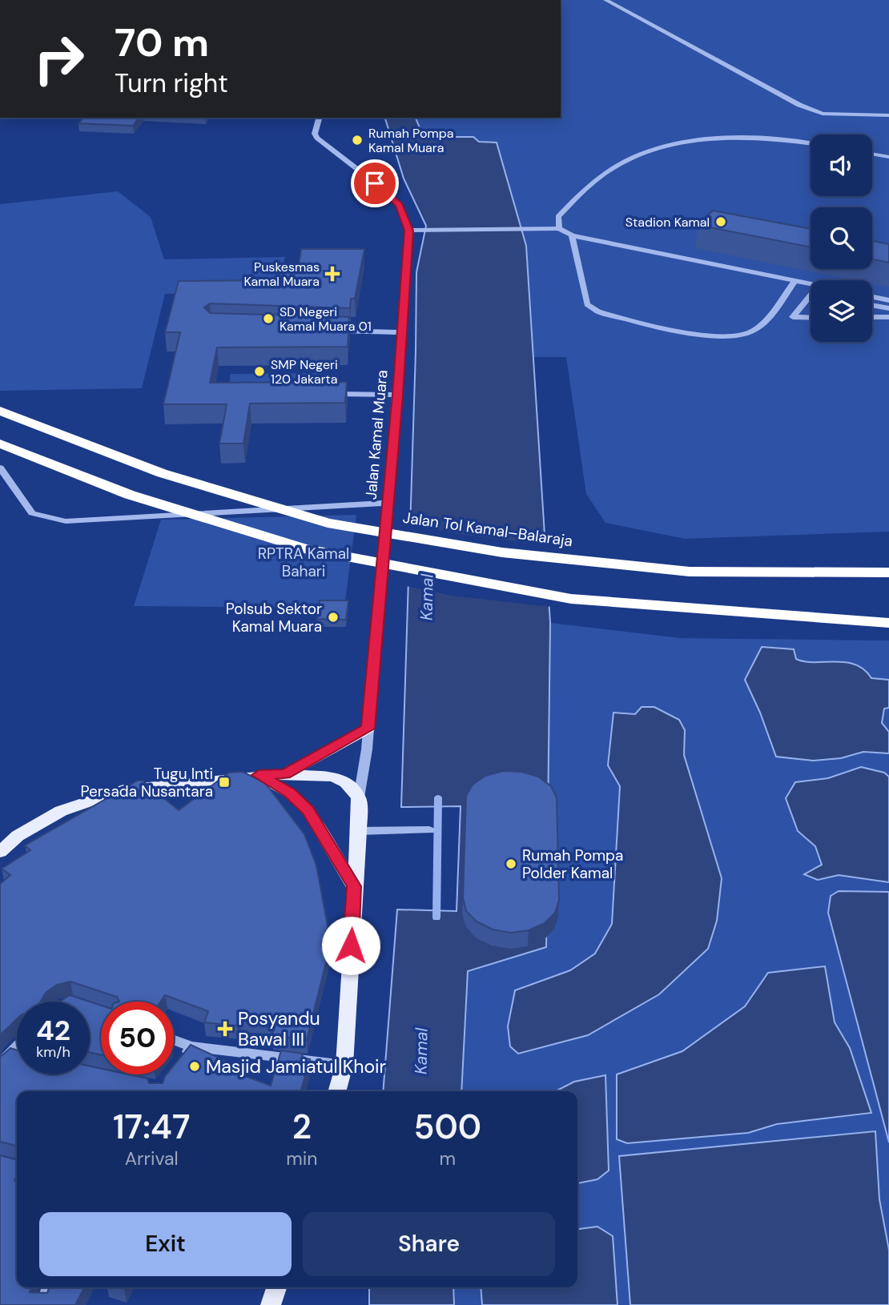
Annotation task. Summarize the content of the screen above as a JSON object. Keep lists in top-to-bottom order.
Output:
{
  "streets": {
    "highway": ["Jalan Tol Kamal–Balaraja"],
    "street": ["Jalan Kamal Muara"]
  },
  "water": ["Kamal"],
  "parks": ["RPTRA Kamal Bahari"],
  "places": {
    "other": [
      "Rumah Pompa Kamal Muara",
      "Stadion Kamal",
      "SD Negeri Kamal Muara 01",
      "SMP Negeri 120 Jakarta",
      "Polsub Sektor Kamal Muara",
      "Rumah Pompa Polder Kamal",
      "Masjid Jamiatul Khoir"
    ],
    "health": ["Puskesmas Kamal Muara", "Posyandu Bawal III"],
    "transit": ["Tugu Inti Persada Nusantara"]
  },
  "page": {
    "turn": ["70 m", "Turn right"],
    "speed": "42 km/h",
    "limit": "50",
    "eta": [
      "17:47",
      "Arrival",
      "2",
      "min",
      "500",
      "m"
    ],
    "buttons": ["Exit", "Share"]
  }
}
